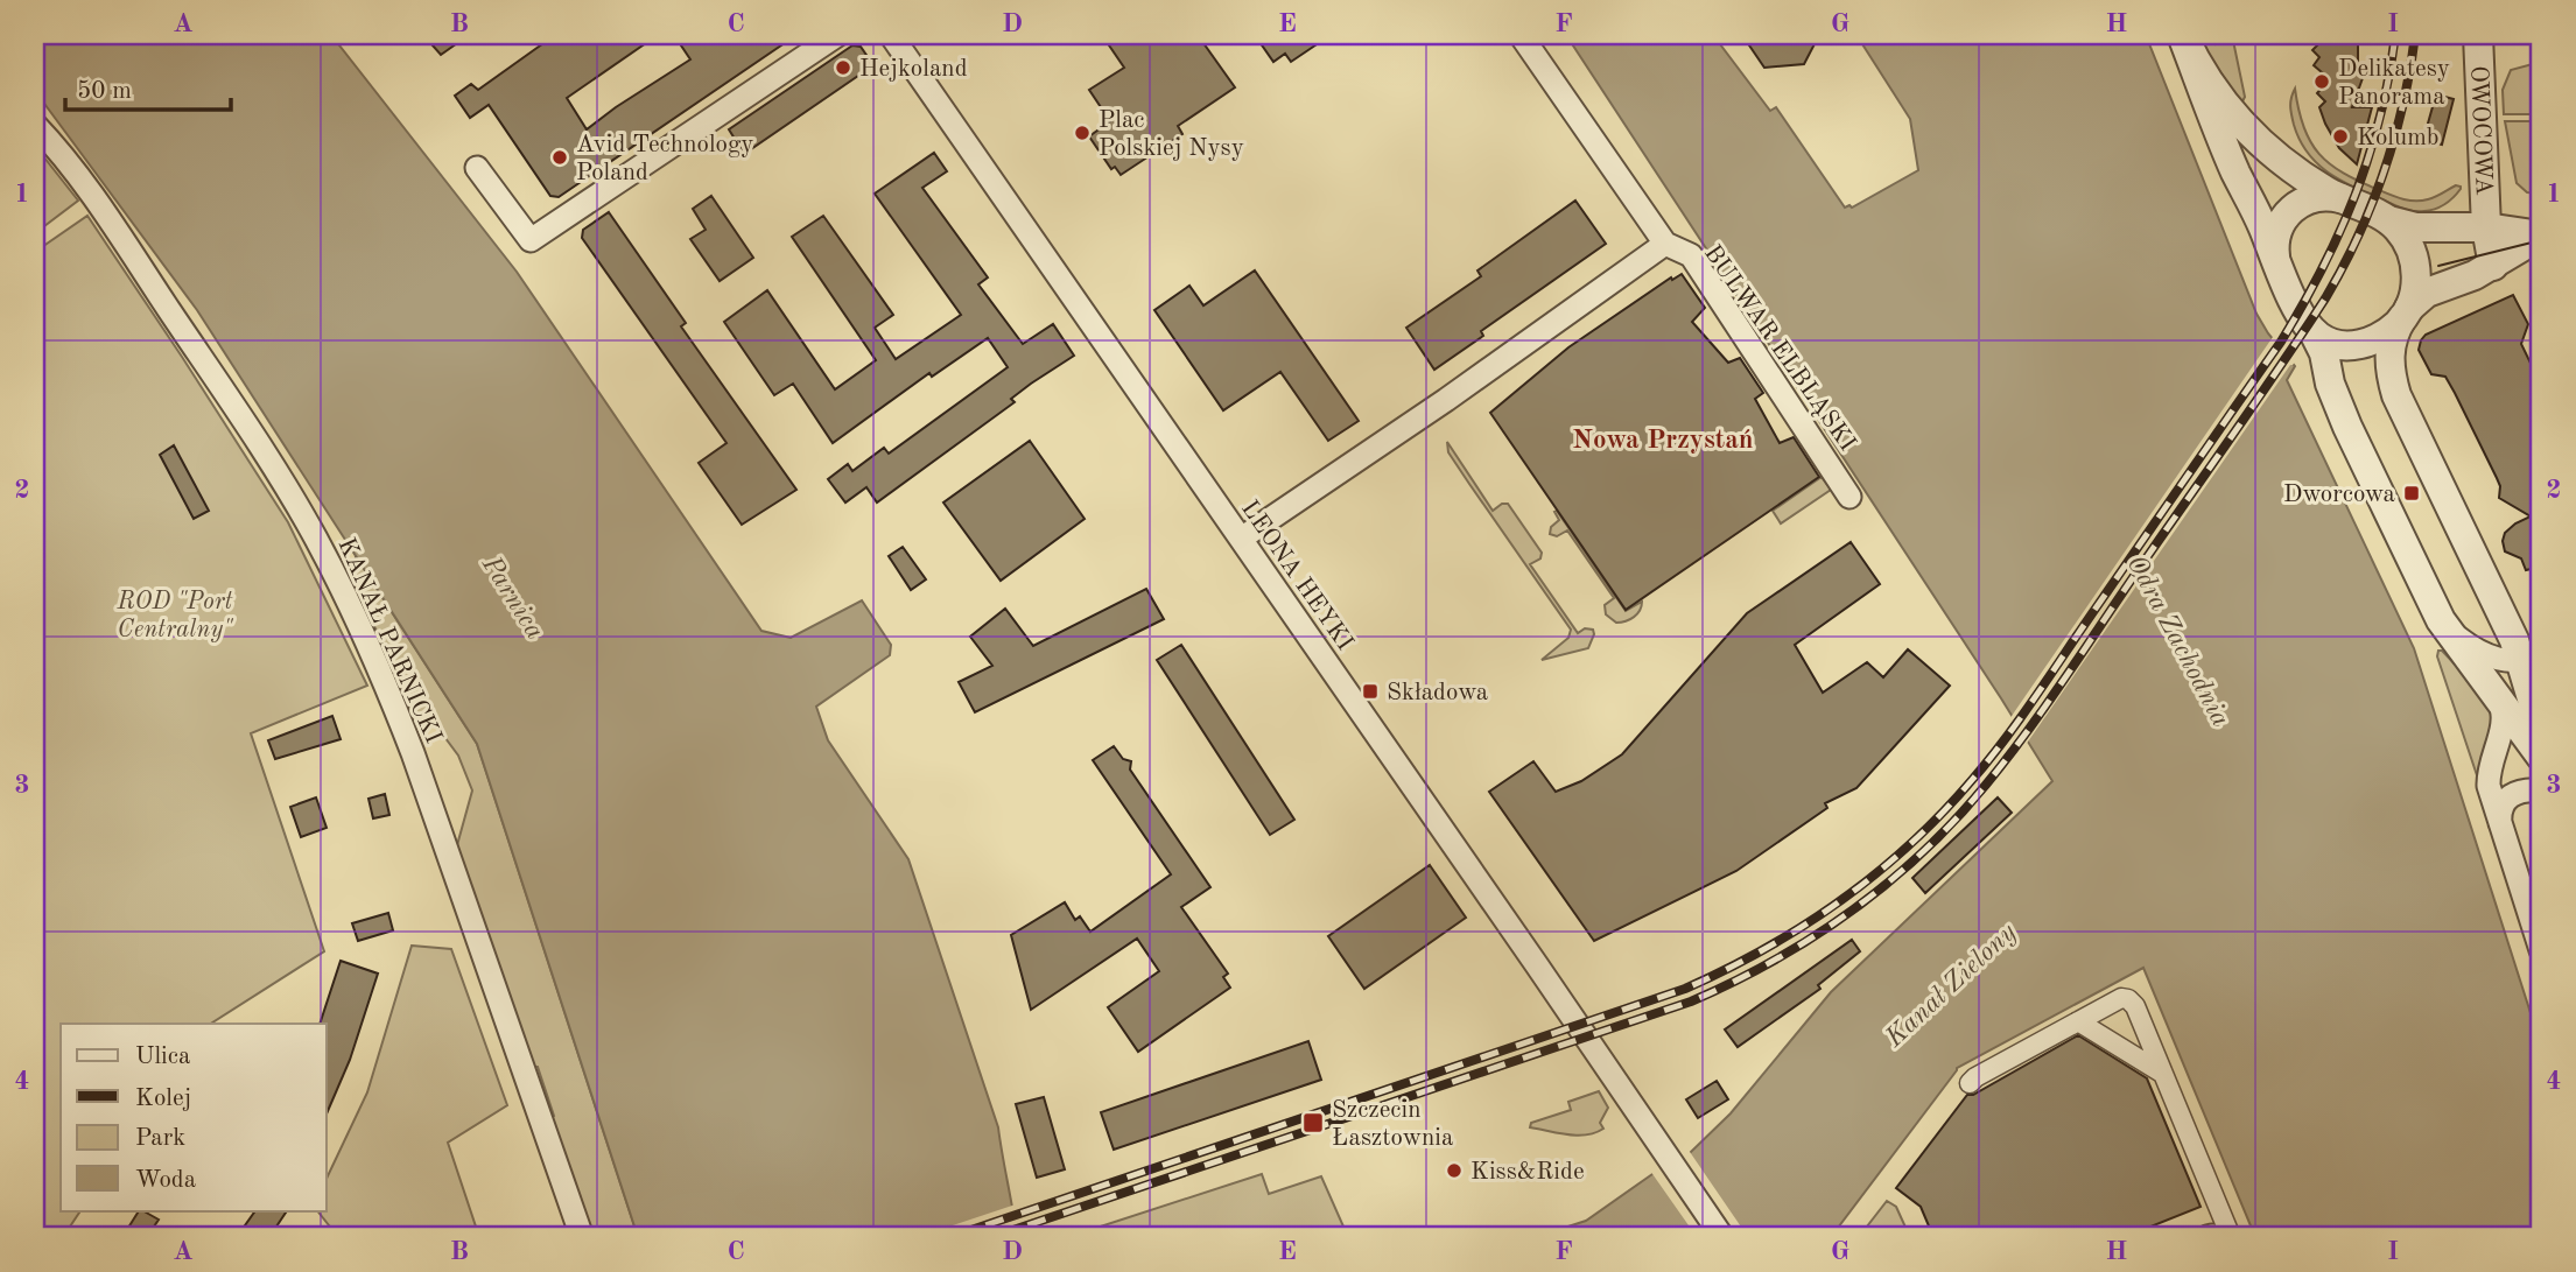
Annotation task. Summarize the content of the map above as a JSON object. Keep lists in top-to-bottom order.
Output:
{
  "streets": {
    "street": [
      "OWOCOWA",
      "BULWAR ELBLĄSKI",
      "LEONA HEYKI",
      "KANAŁ PARNICKI"
    ]
  },
  "districts": ["Nowa Przystań"],
  "water": ["Parnica", "Odra Zachodnia", "Kanał Zielony"],
  "parks": ["ROD \"Port Centralny\""],
  "places": {
    "other": [
      "Hejkoland",
      "Delikatesy Panorama",
      "Plac Polskiej Nysy",
      "Kolumb",
      "Avid Technology Poland",
      "Kiss&Ride"
    ],
    "transit": ["Dworcowa", "Składowa", "Szczecin Łasztownia"]
  },
  "legend": [
    "Ulica",
    "Kolej",
    "Park",
    "Woda"
  ],
  "scale_bar": "50 m",
  "grid": {
    "columns": [
      "A",
      "B",
      "C",
      "D",
      "E",
      "F",
      "G",
      "H",
      "I"
    ],
    "rows": [
      "1",
      "2",
      "3",
      "4"
    ]
  }
}
